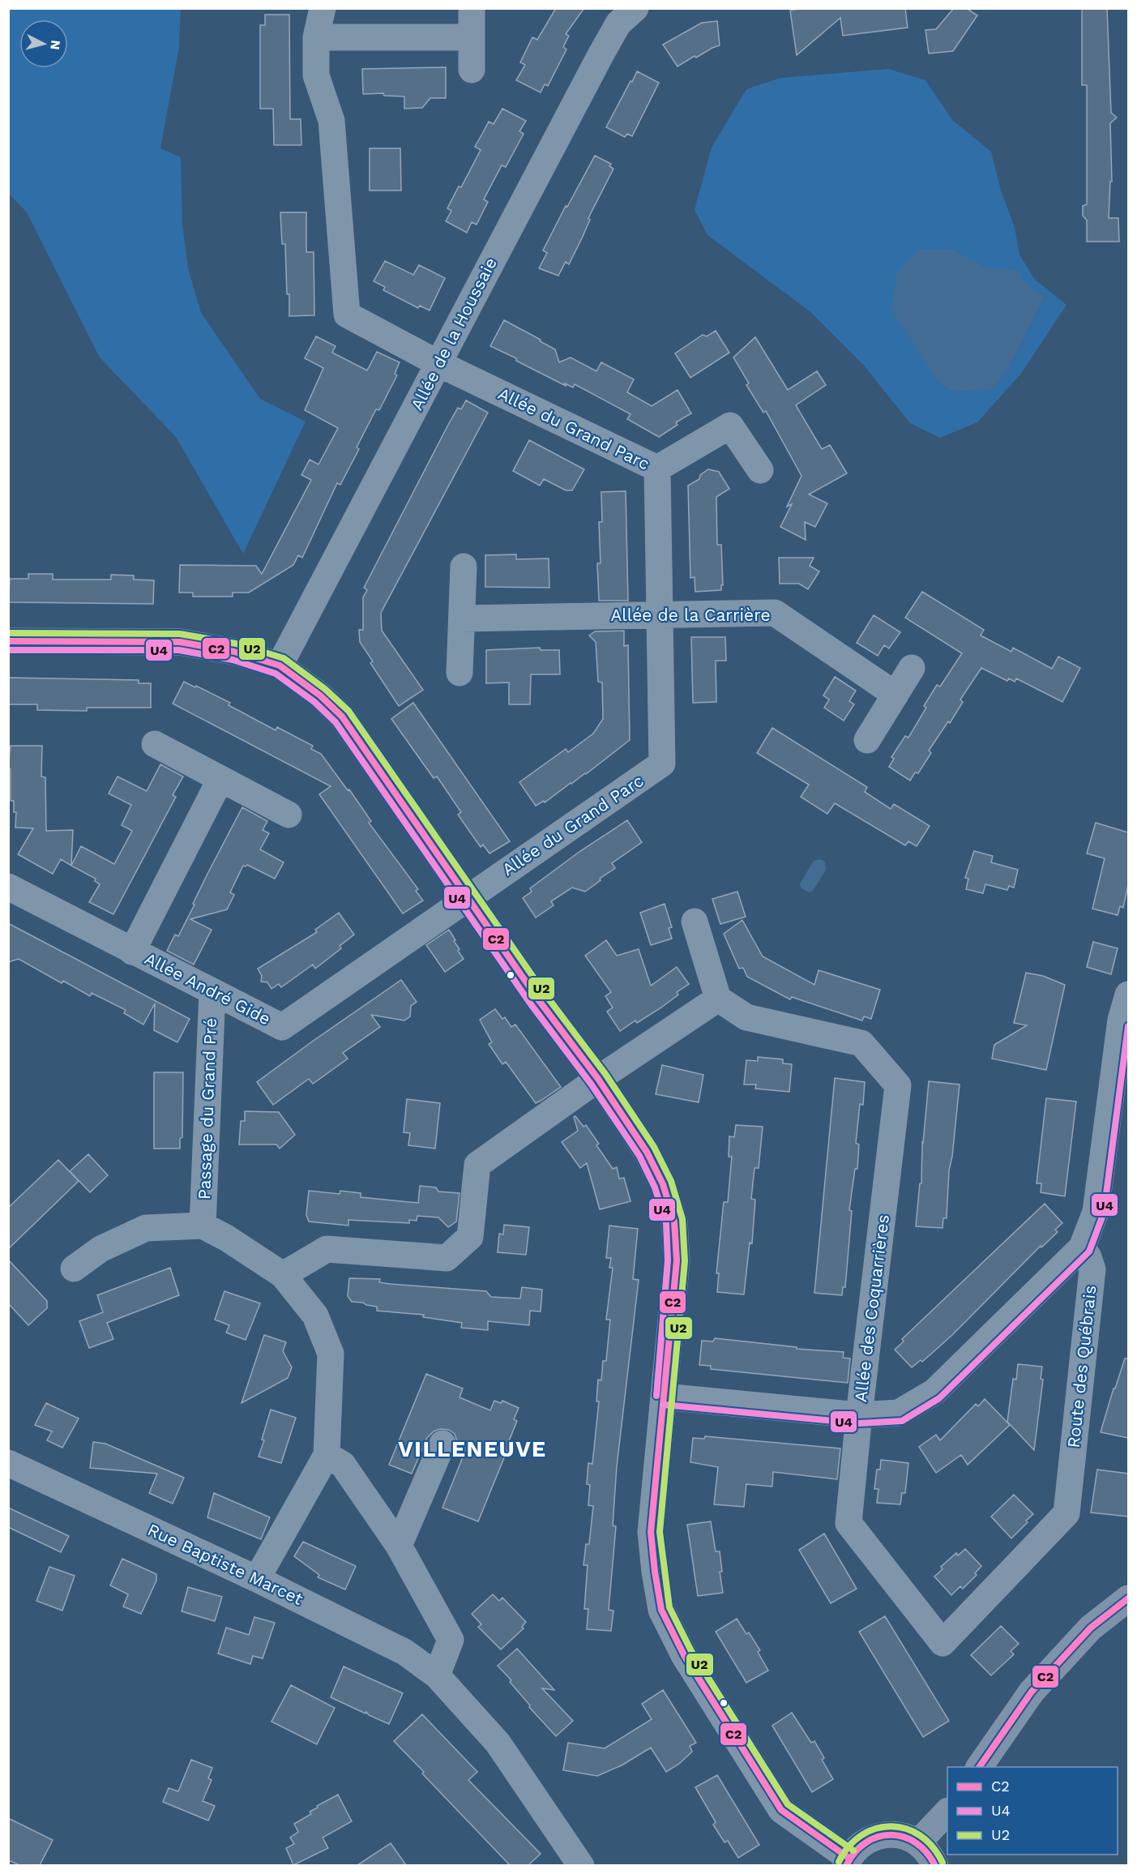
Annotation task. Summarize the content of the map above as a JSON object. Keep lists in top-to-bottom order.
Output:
{
  "streets": {
    "street": [
      "Allée de la Houssaie",
      "Allée du Grand Parc",
      "Allée de la Carrière",
      "Allée André Gide",
      "Passage du Grand Pré",
      "Allée des Coquarrières",
      "Route des Québrais",
      "Rue Baptiste Marcet"
    ]
  },
  "crossings": [
    ["Allée de la Houssaie", "Allée du Grand Parc"],
    ["Allée du Grand Parc", "Allée de la Carrière"],
    ["Allée du Grand Parc", "Allée André Gide"],
    ["Allée André Gide", "Passage du Grand Pré"],
    ["Allée des Coquarrières", "Route des Québrais"]
  ],
  "districts": ["VILLENEUVE"],
  "lines": ["transit line U2", "transit line C2", "transit line U4"],
  "legend": ["C2", "U4", "U2"],
  "north": "right"
}
